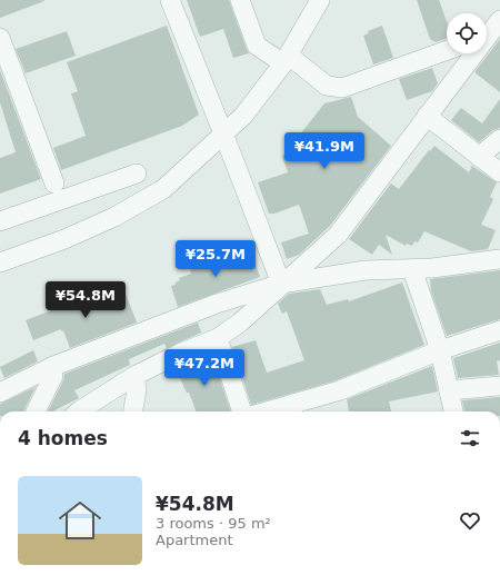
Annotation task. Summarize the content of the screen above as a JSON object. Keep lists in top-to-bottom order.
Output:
{
  "page": {
    "price": [
      "¥41.9M",
      "¥25.7M",
      "¥54.8M",
      "¥47.2M"
    ],
    "heading": "4 homes",
    "list": [
      {
        "name": "¥54.8M",
        "note": "3 rooms · 95 m² · Apartment"
      }
    ]
  }
}
